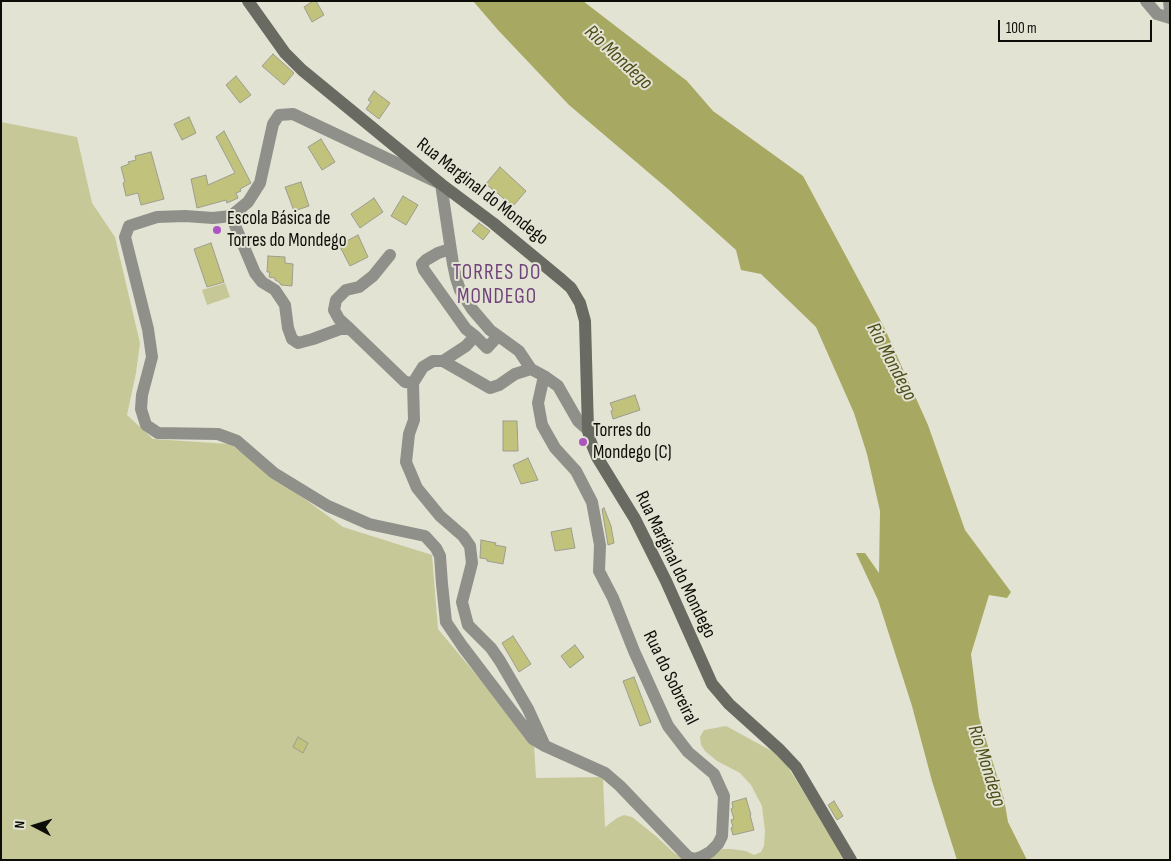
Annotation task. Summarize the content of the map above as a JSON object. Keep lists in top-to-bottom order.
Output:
{
  "streets": {
    "main road": ["Rua Marginal do Mondego"],
    "street": ["Rua do Sobreiral"]
  },
  "districts": ["TORRES DO MONDEGO"],
  "water": ["Rio Mondego"],
  "places": ["Escola Básica de Torres do Mondego", "Torres do Mondego (C)"],
  "scale_bar": "100 m",
  "north": "left"
}
